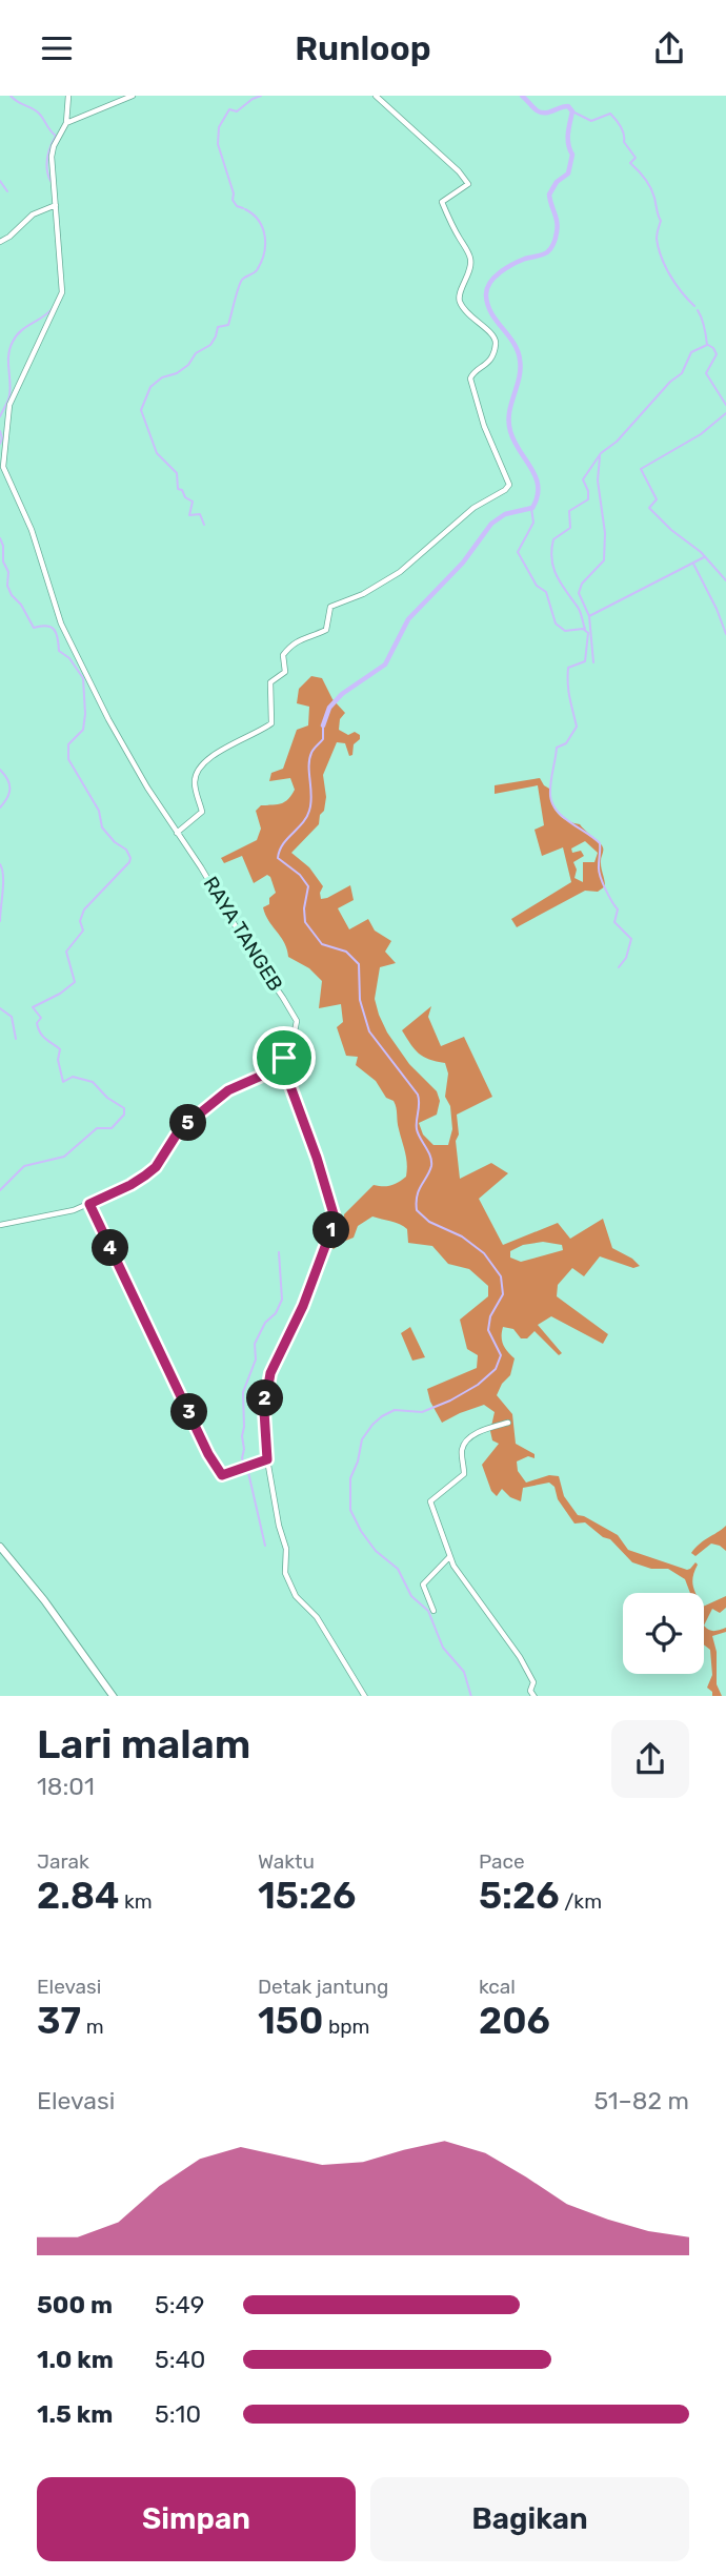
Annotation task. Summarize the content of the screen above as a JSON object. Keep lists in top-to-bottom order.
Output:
{
  "streets": {
    "street": ["RAYA TANGEB"]
  },
  "page": {
    "header": "Runloop",
    "pins": [
      "5",
      "1",
      "4",
      "2",
      "3"
    ],
    "heading": ["Lari malam", "18:01"],
    "stats": [
      ["Jarak", "2.84 km"],
      ["Waktu", "15:26"],
      ["Pace", "5:26 /km"],
      ["Elevasi", "37 m"],
      ["Detak jantung", "150 bpm"],
      ["kcal", "206"]
    ],
    "chart": ["Elevasi", "51–82 m"],
    "list": [
      {
        "name": "500 m",
        "note": "5:49"
      },
      {
        "name": "1.0 km",
        "note": "5:40"
      },
      {
        "name": "1.5 km",
        "note": "5:10"
      }
    ],
    "buttons": ["Simpan", "Bagikan"]
  }
}
